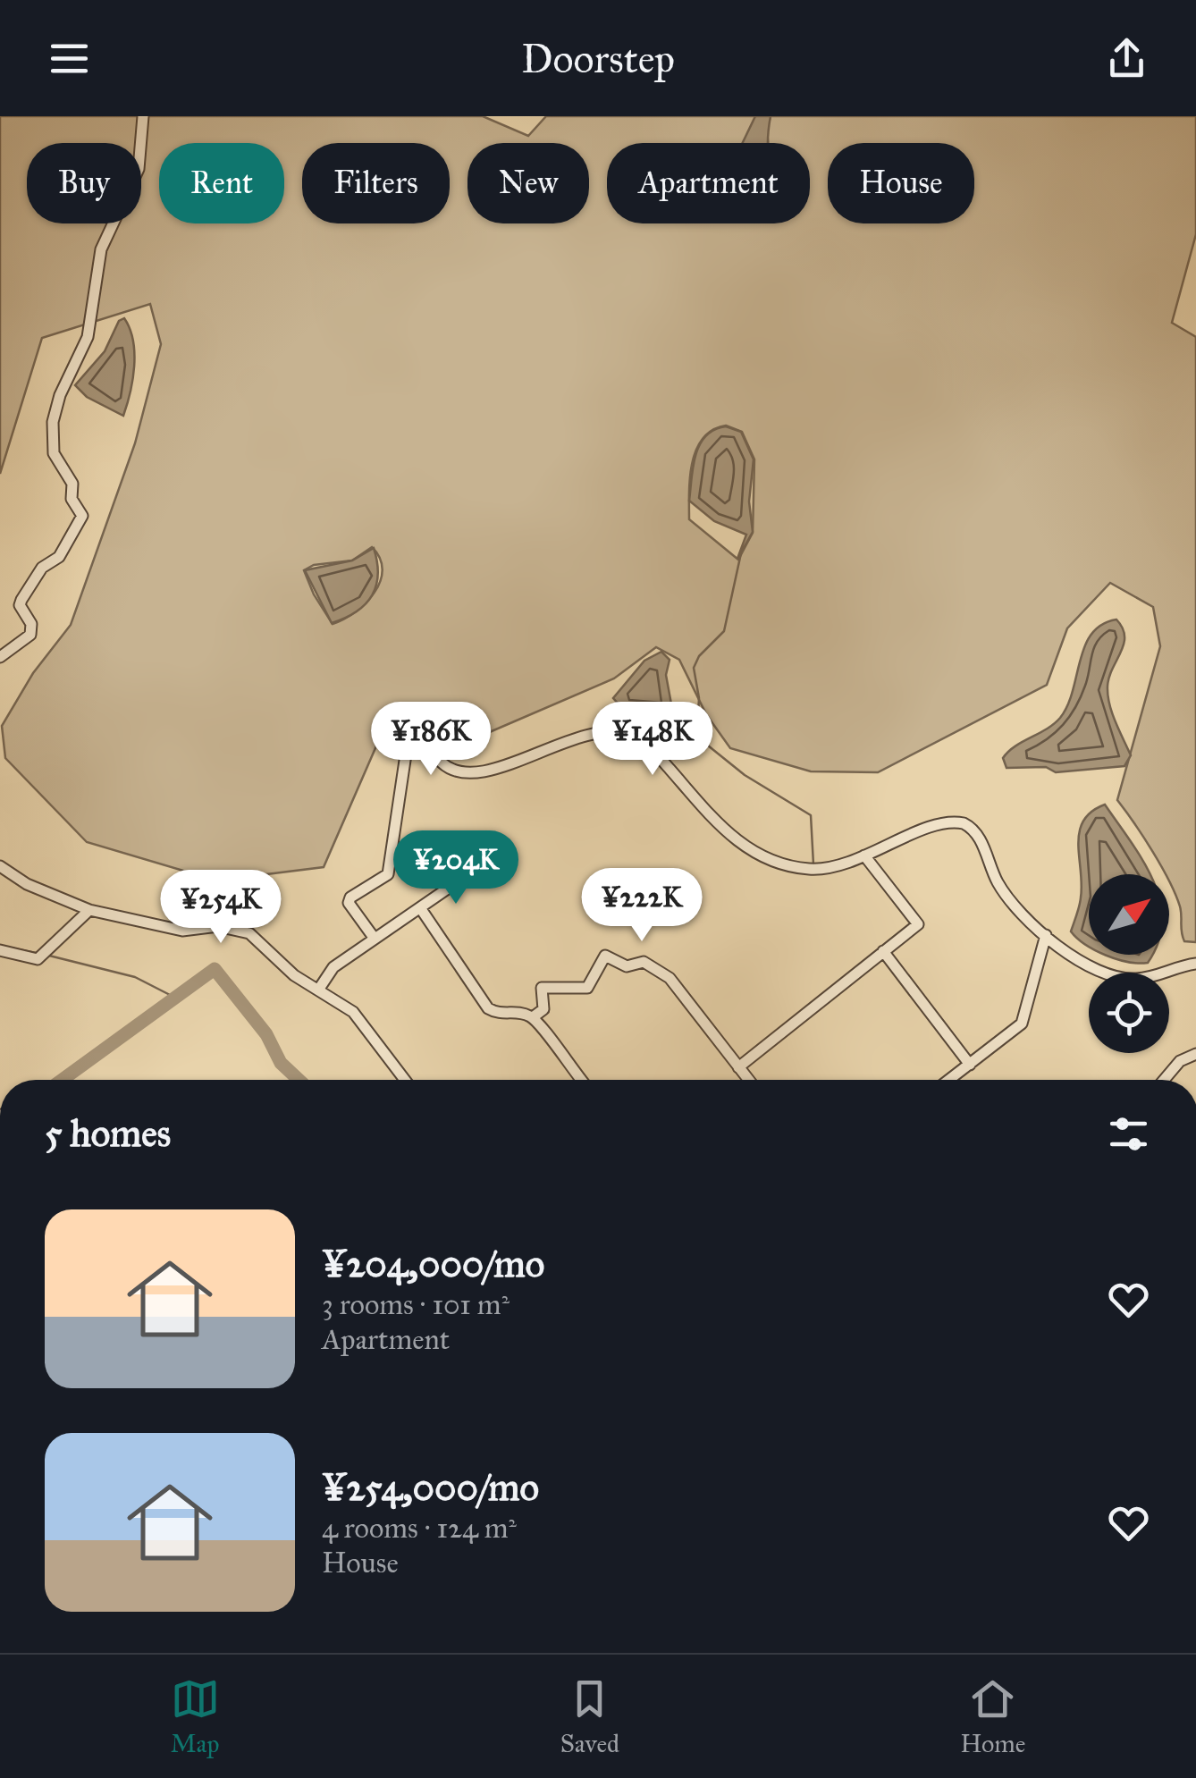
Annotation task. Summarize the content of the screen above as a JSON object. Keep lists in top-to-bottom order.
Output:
{
  "north": "top right",
  "page": {
    "header": "Doorstep",
    "chip": [
      "Buy",
      "Rent",
      "Filters",
      "New",
      "Apartment",
      "House"
    ],
    "price": [
      "¥186K",
      "¥148K",
      "¥204K",
      "¥222K",
      "¥254K"
    ],
    "heading": "5 homes",
    "list": [
      {
        "name": "¥204,000/mo",
        "note": "3 rooms · 101 m² · Apartment"
      },
      {
        "name": "¥254,000/mo",
        "note": "4 rooms · 124 m² · House"
      }
    ],
    "tabs": ["Map", "Saved", "Home"]
  }
}
